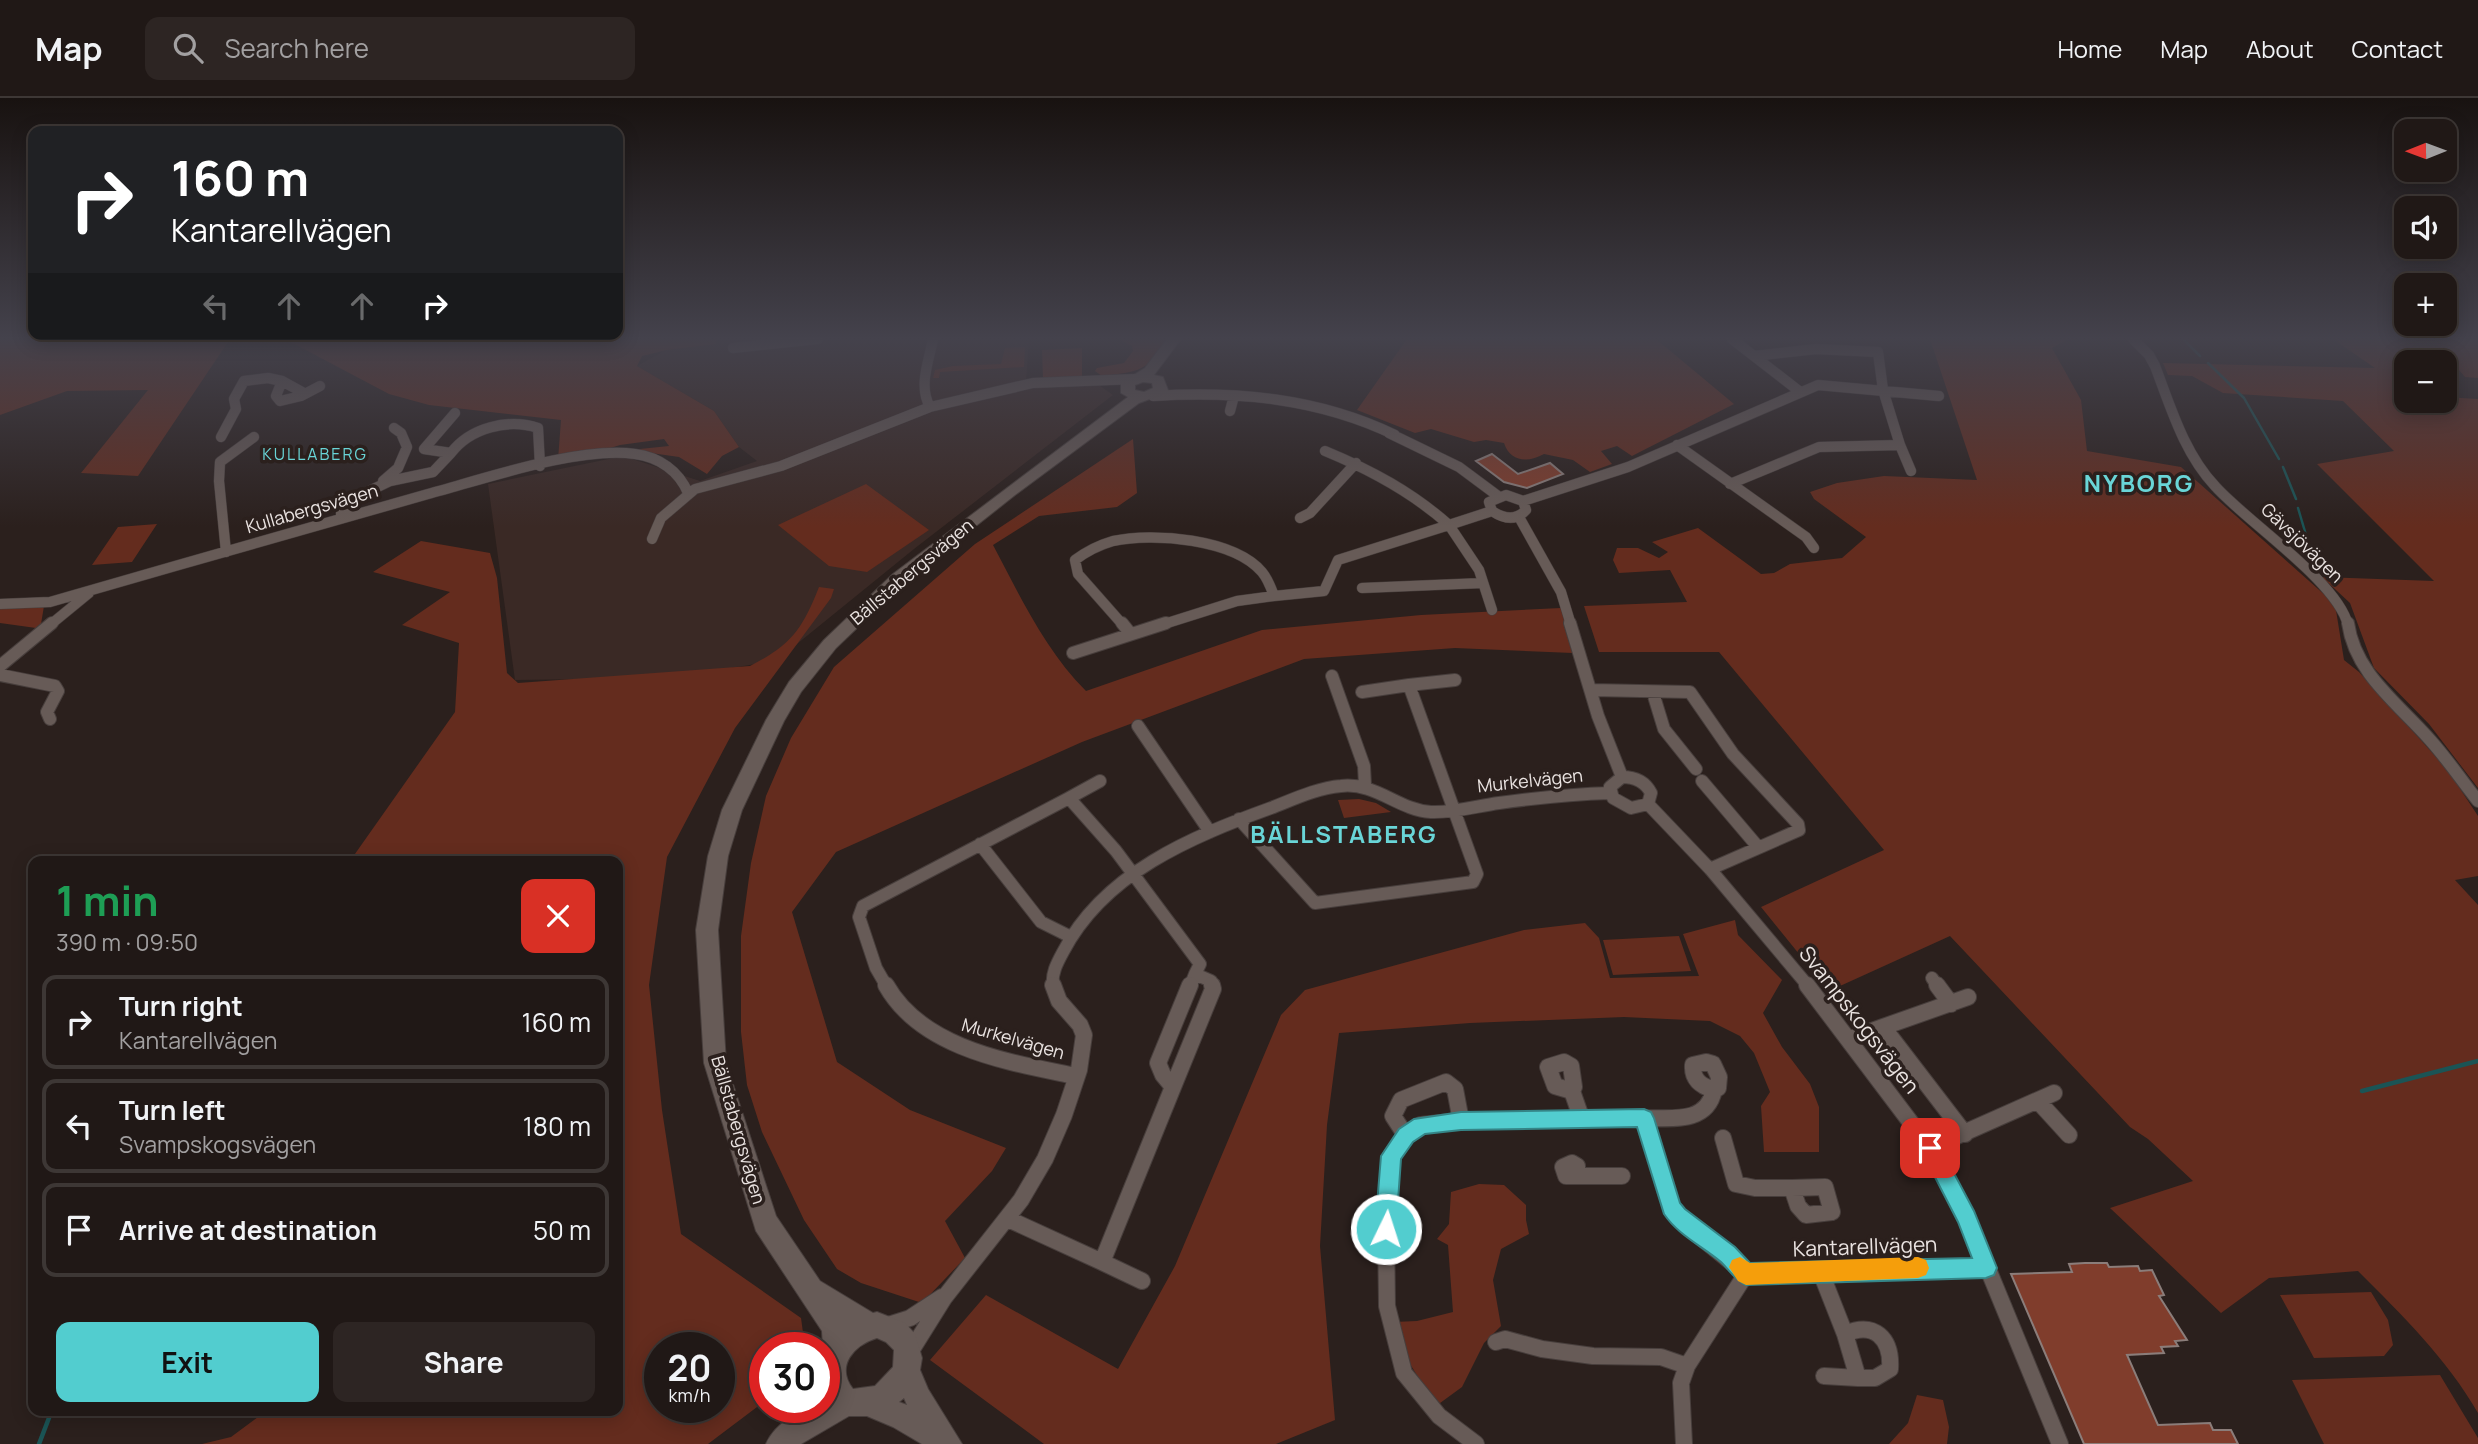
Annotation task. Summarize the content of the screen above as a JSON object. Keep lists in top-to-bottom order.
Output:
{
  "streets": {
    "street": [
      "Kullabergsvägen",
      "Gävsjövägen",
      "Bällstabergsvägen",
      "Murkelvägen",
      "Svampskogsvägen",
      "Kantarellvägen"
    ]
  },
  "crossings": [
    ["Bällstabergsvägen", "Murkelvägen"],
    ["Murkelvägen", "Svampskogsvägen"],
    ["Svampskogsvägen", "Kantarellvägen"]
  ],
  "districts": ["KULLABERG", "NYBORG", "BÄLLSTABERG"],
  "north": "left",
  "page": {
    "header": "Map",
    "search": "Search here",
    "nav": [
      "Home",
      "Map",
      "About",
      "Contact"
    ],
    "map_buttons": ["+", "−"],
    "turn": ["160 m", "Kantarellvägen"],
    "heading": ["1 min", "390 m · 09:50"],
    "list": [
      {
        "name": "Turn right",
        "note": "Kantarellvägen",
        "value": "160 m"
      },
      {
        "name": "Turn left",
        "note": "Svampskogsvägen",
        "value": "180 m"
      },
      {
        "name": "Arrive at destination",
        "value": "50 m"
      }
    ],
    "buttons": ["Exit", "Share"],
    "speed": "20 km/h",
    "limit": "30"
  }
}
